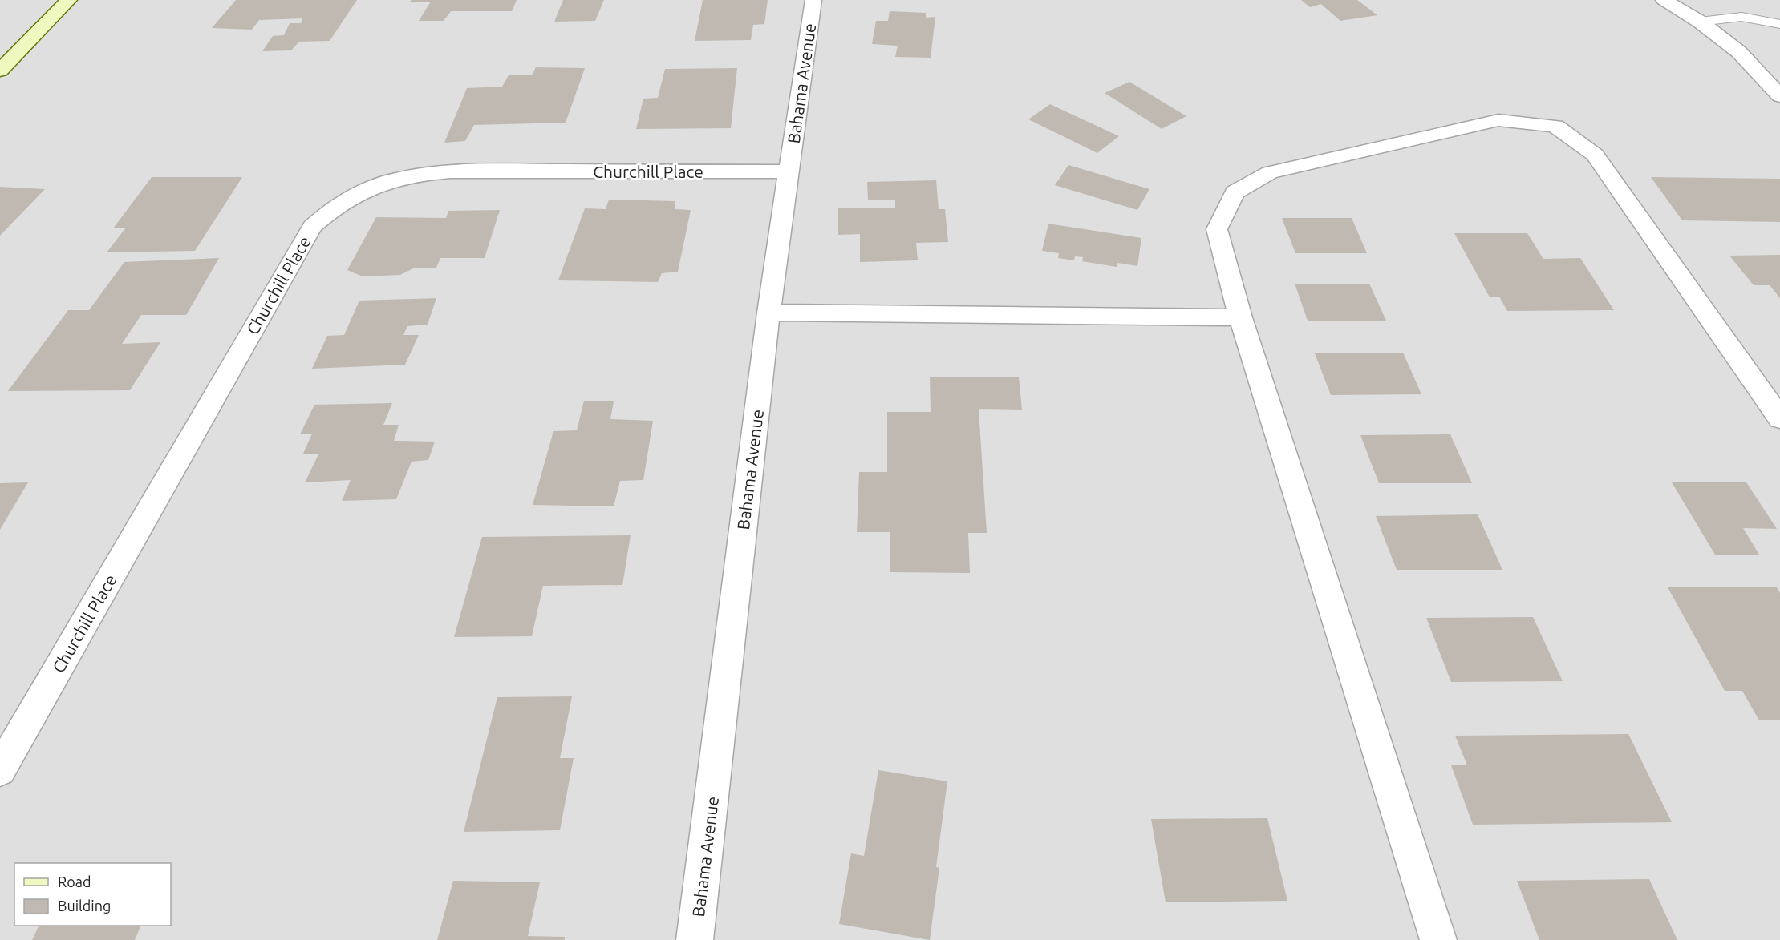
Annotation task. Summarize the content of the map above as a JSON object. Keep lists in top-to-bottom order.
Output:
{
  "streets": {
    "street": ["Bahama Avenue", "Churchill Place"]
  },
  "crossings": [
    ["Bahama Avenue", "Churchill Place"]
  ],
  "legend": ["Road", "Building"]
}
